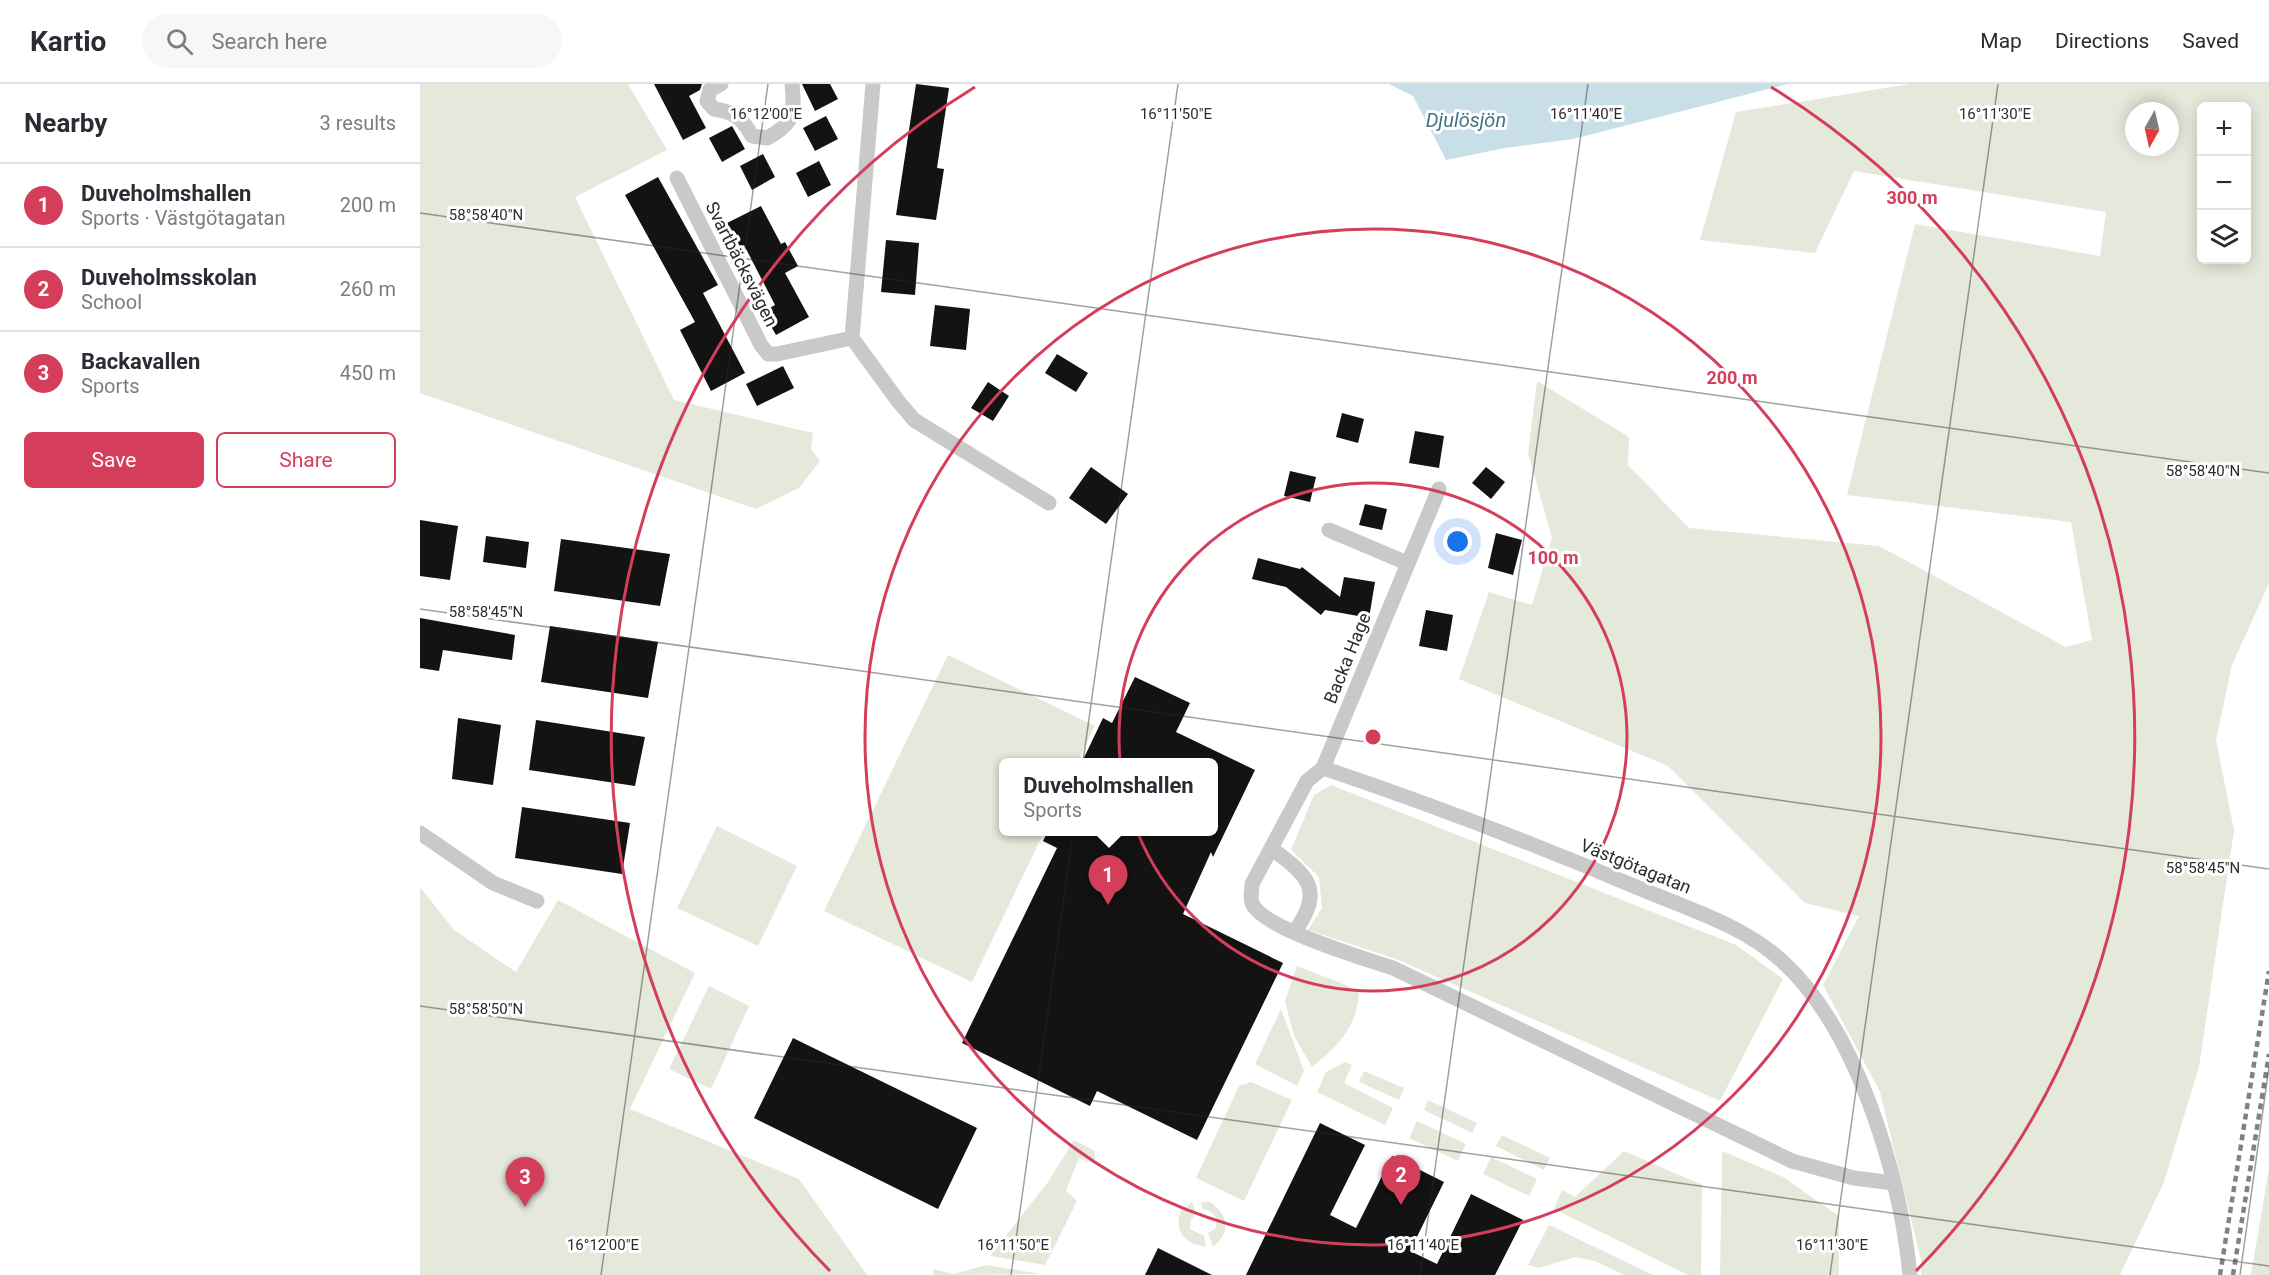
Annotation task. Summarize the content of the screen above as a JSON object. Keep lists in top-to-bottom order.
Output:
{
  "streets": {
    "street": ["Svartbäcksvägen", "Backa Hage", "Västgötagatan"]
  },
  "crossings": [
    ["Backa Hage", "Västgötagatan"]
  ],
  "water": ["Djulösjön"],
  "north": "bottom",
  "page": {
    "header": "Kartio",
    "search": "Search here",
    "nav": ["Map", "Directions", "Saved"],
    "heading": ["Nearby", "3 results"],
    "map_buttons": ["+", "−"],
    "list": [
      {
        "mark": "1",
        "name": "Duveholmshallen",
        "note": "Sports · Västgötagatan",
        "value": "200 m"
      },
      {
        "mark": "2",
        "name": "Duveholmsskolan",
        "note": "School",
        "value": "260 m"
      },
      {
        "mark": "3",
        "name": "Backavallen",
        "note": "Sports",
        "value": "450 m"
      }
    ],
    "buttons": ["Save", "Share"],
    "popup": ["Duveholmshallen", "Sports"],
    "pins": ["1", "2", "3"]
  },
  "coordinates": [
    "16°12'00\"E",
    "16°11'50\"E",
    "16°11'40\"E",
    "16°11'30\"E",
    "58°58'40\"N",
    "58°58'45\"N",
    "58°58'50\"N"
  ],
  "rings": ["300 m", "200 m", "100 m"]
}
